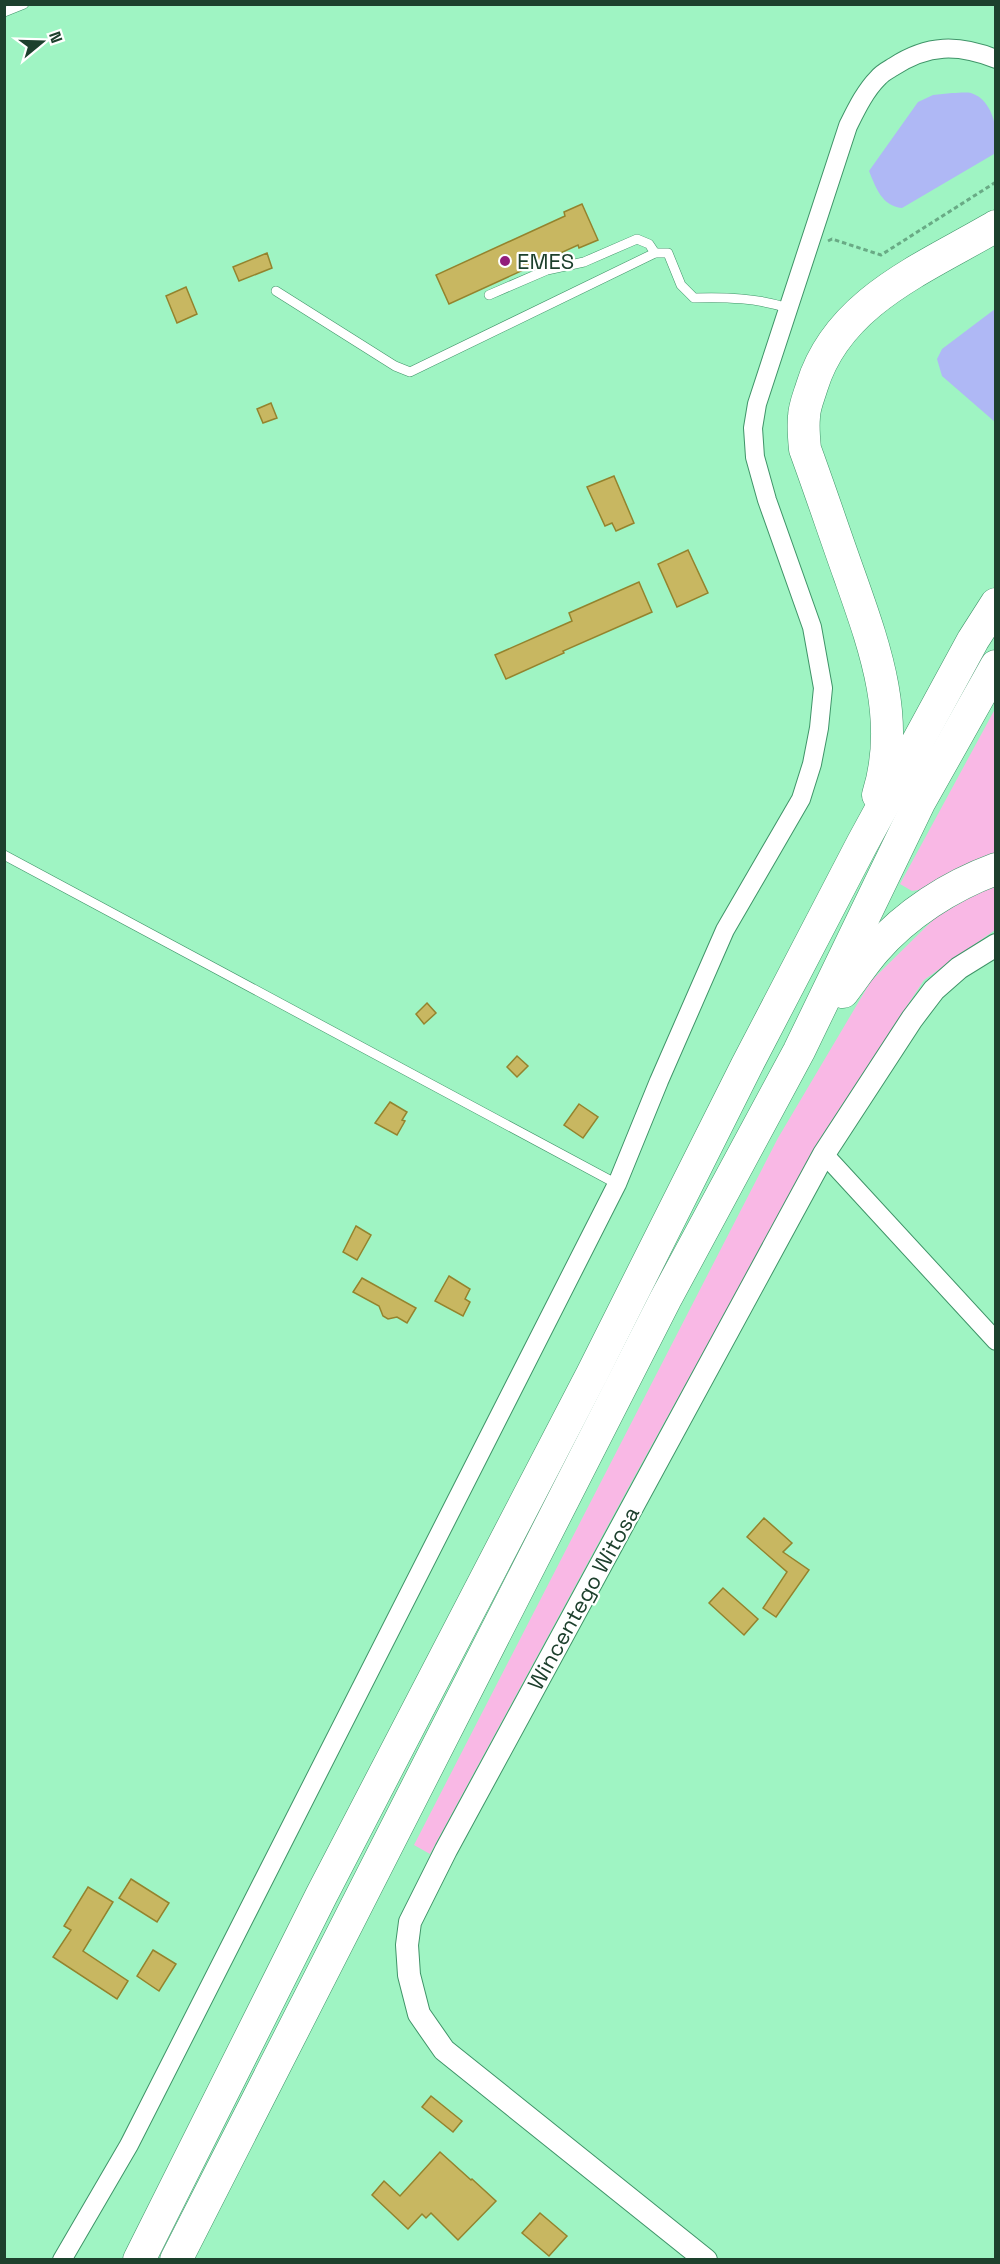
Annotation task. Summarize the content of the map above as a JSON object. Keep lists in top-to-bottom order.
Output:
{
  "streets": {
    "street": ["Wincentego Witosa"]
  },
  "places": ["EMES"],
  "north": "right"
}
